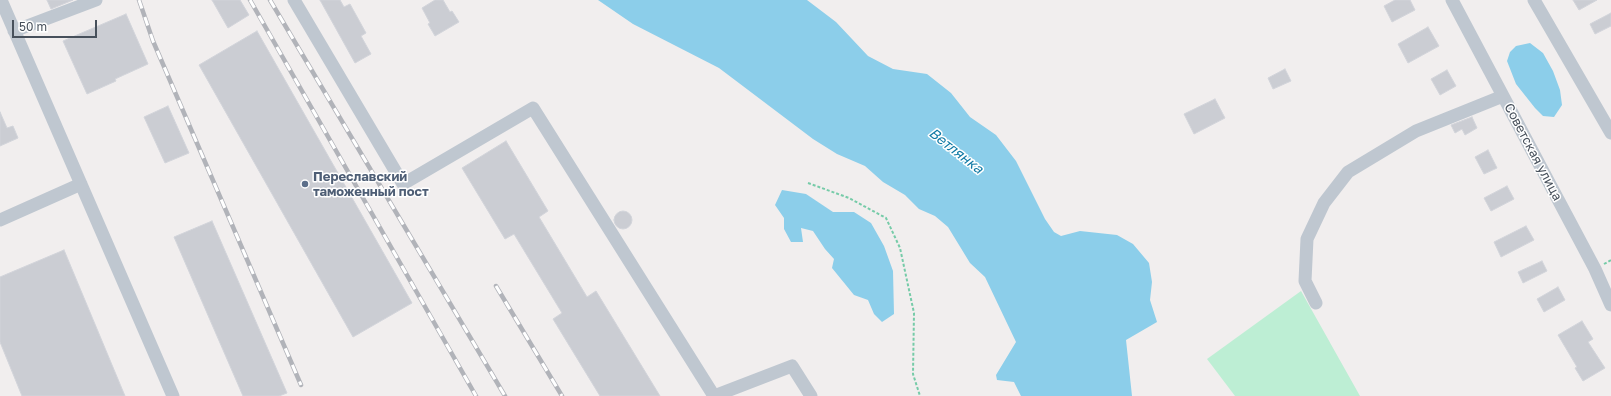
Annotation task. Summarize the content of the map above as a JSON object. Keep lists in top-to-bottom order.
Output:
{
  "streets": {
    "street": ["Советская улица"]
  },
  "water": ["Ветлянка"],
  "places": ["Переславский таможенный пост"],
  "scale_bar": "50 m"
}
